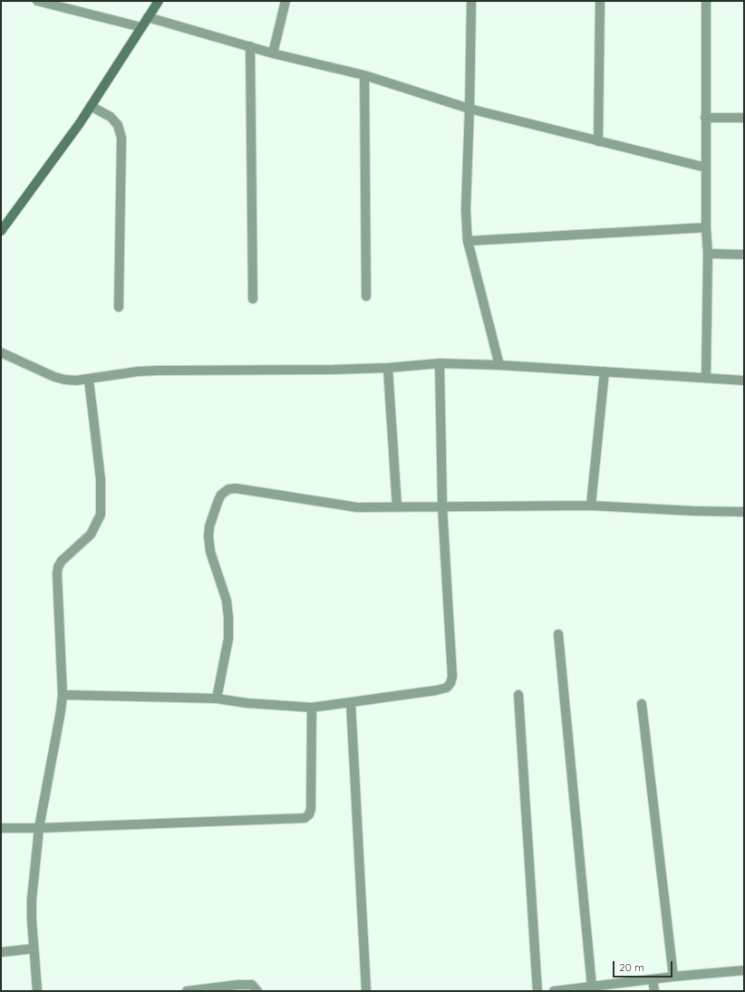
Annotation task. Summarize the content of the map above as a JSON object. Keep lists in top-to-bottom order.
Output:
{
  "scale_bar": "20 m"
}
